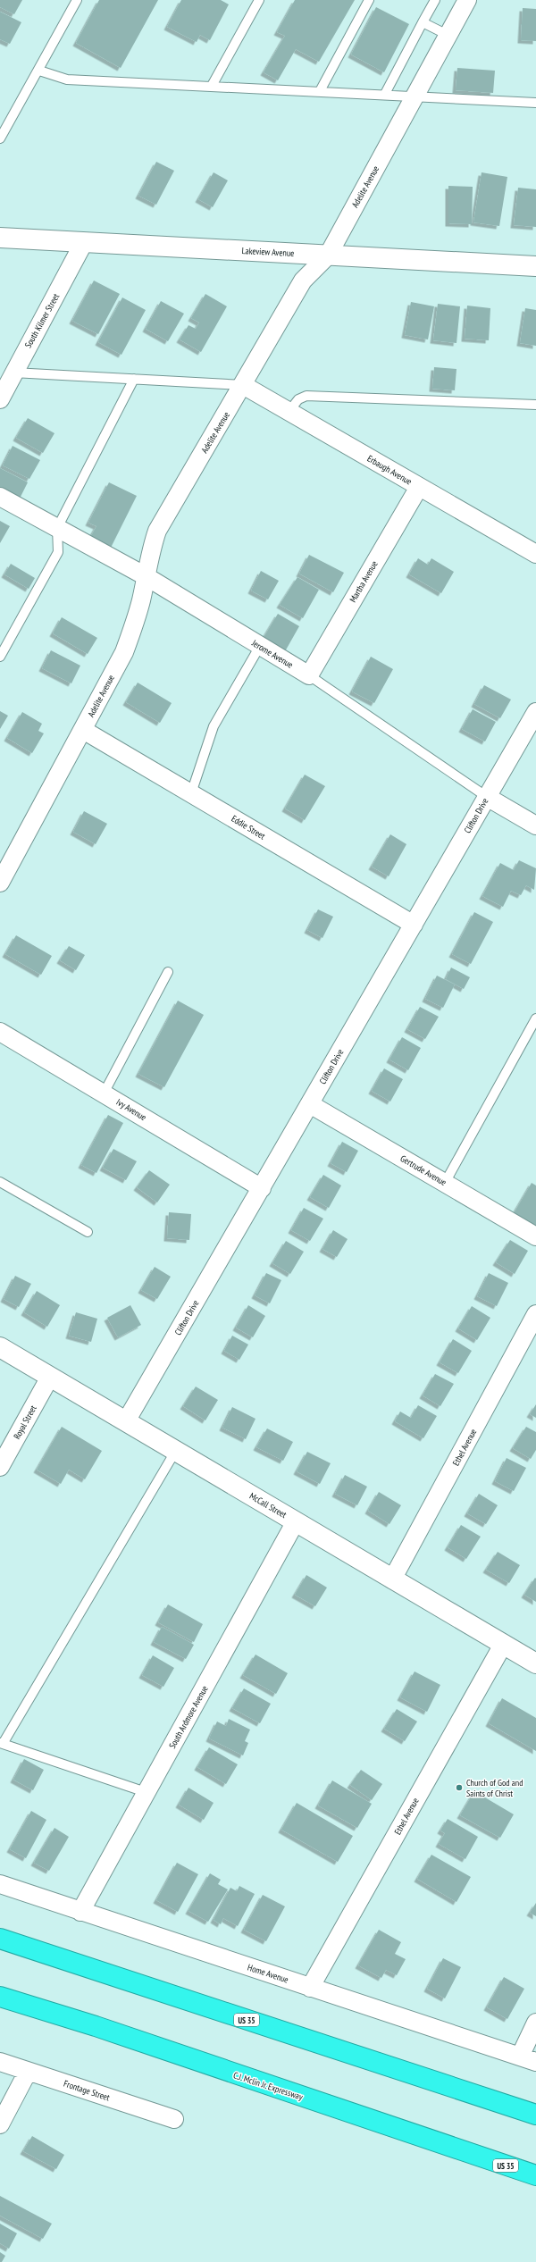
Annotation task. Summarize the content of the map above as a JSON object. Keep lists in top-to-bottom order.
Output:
{
  "streets": {
    "highway": ["US 35", "C.J. Mclin Jr. Expressway"],
    "street": [
      "Adelite Avenue",
      "Lakeview Avenue",
      "South Kilmer Street",
      "Erbaugh Avenue",
      "Martha Avenue",
      "Jerome Avenue",
      "Clifton Drive",
      "Eddie Street",
      "Ivy Avenue",
      "Gertrude Avenue",
      "Royal Street",
      "Ethel Avenue",
      "McCall Street",
      "South Ardmore Avenue",
      "Home Avenue",
      "Frontage Street"
    ]
  },
  "crossings": [
    ["Adelite Avenue", "Lakeview Avenue"],
    ["Adelite Avenue", "Erbaugh Avenue"],
    ["Adelite Avenue", "Jerome Avenue"],
    ["Adelite Avenue", "Eddie Street"],
    ["Lakeview Avenue", "South Kilmer Street"],
    ["Erbaugh Avenue", "Martha Avenue"],
    ["Martha Avenue", "Jerome Avenue"],
    ["Jerome Avenue", "Clifton Drive"],
    ["Clifton Drive", "Eddie Street"],
    ["Clifton Drive", "Ivy Avenue"],
    ["Clifton Drive", "Gertrude Avenue"],
    ["Clifton Drive", "McCall Street"],
    ["Royal Street", "McCall Street"],
    ["Ethel Avenue", "McCall Street"],
    ["Ethel Avenue", "Home Avenue"],
    ["McCall Street", "South Ardmore Avenue"],
    ["South Ardmore Avenue", "Home Avenue"]
  ],
  "places": ["Church of God and Saints of Christ"]
}
